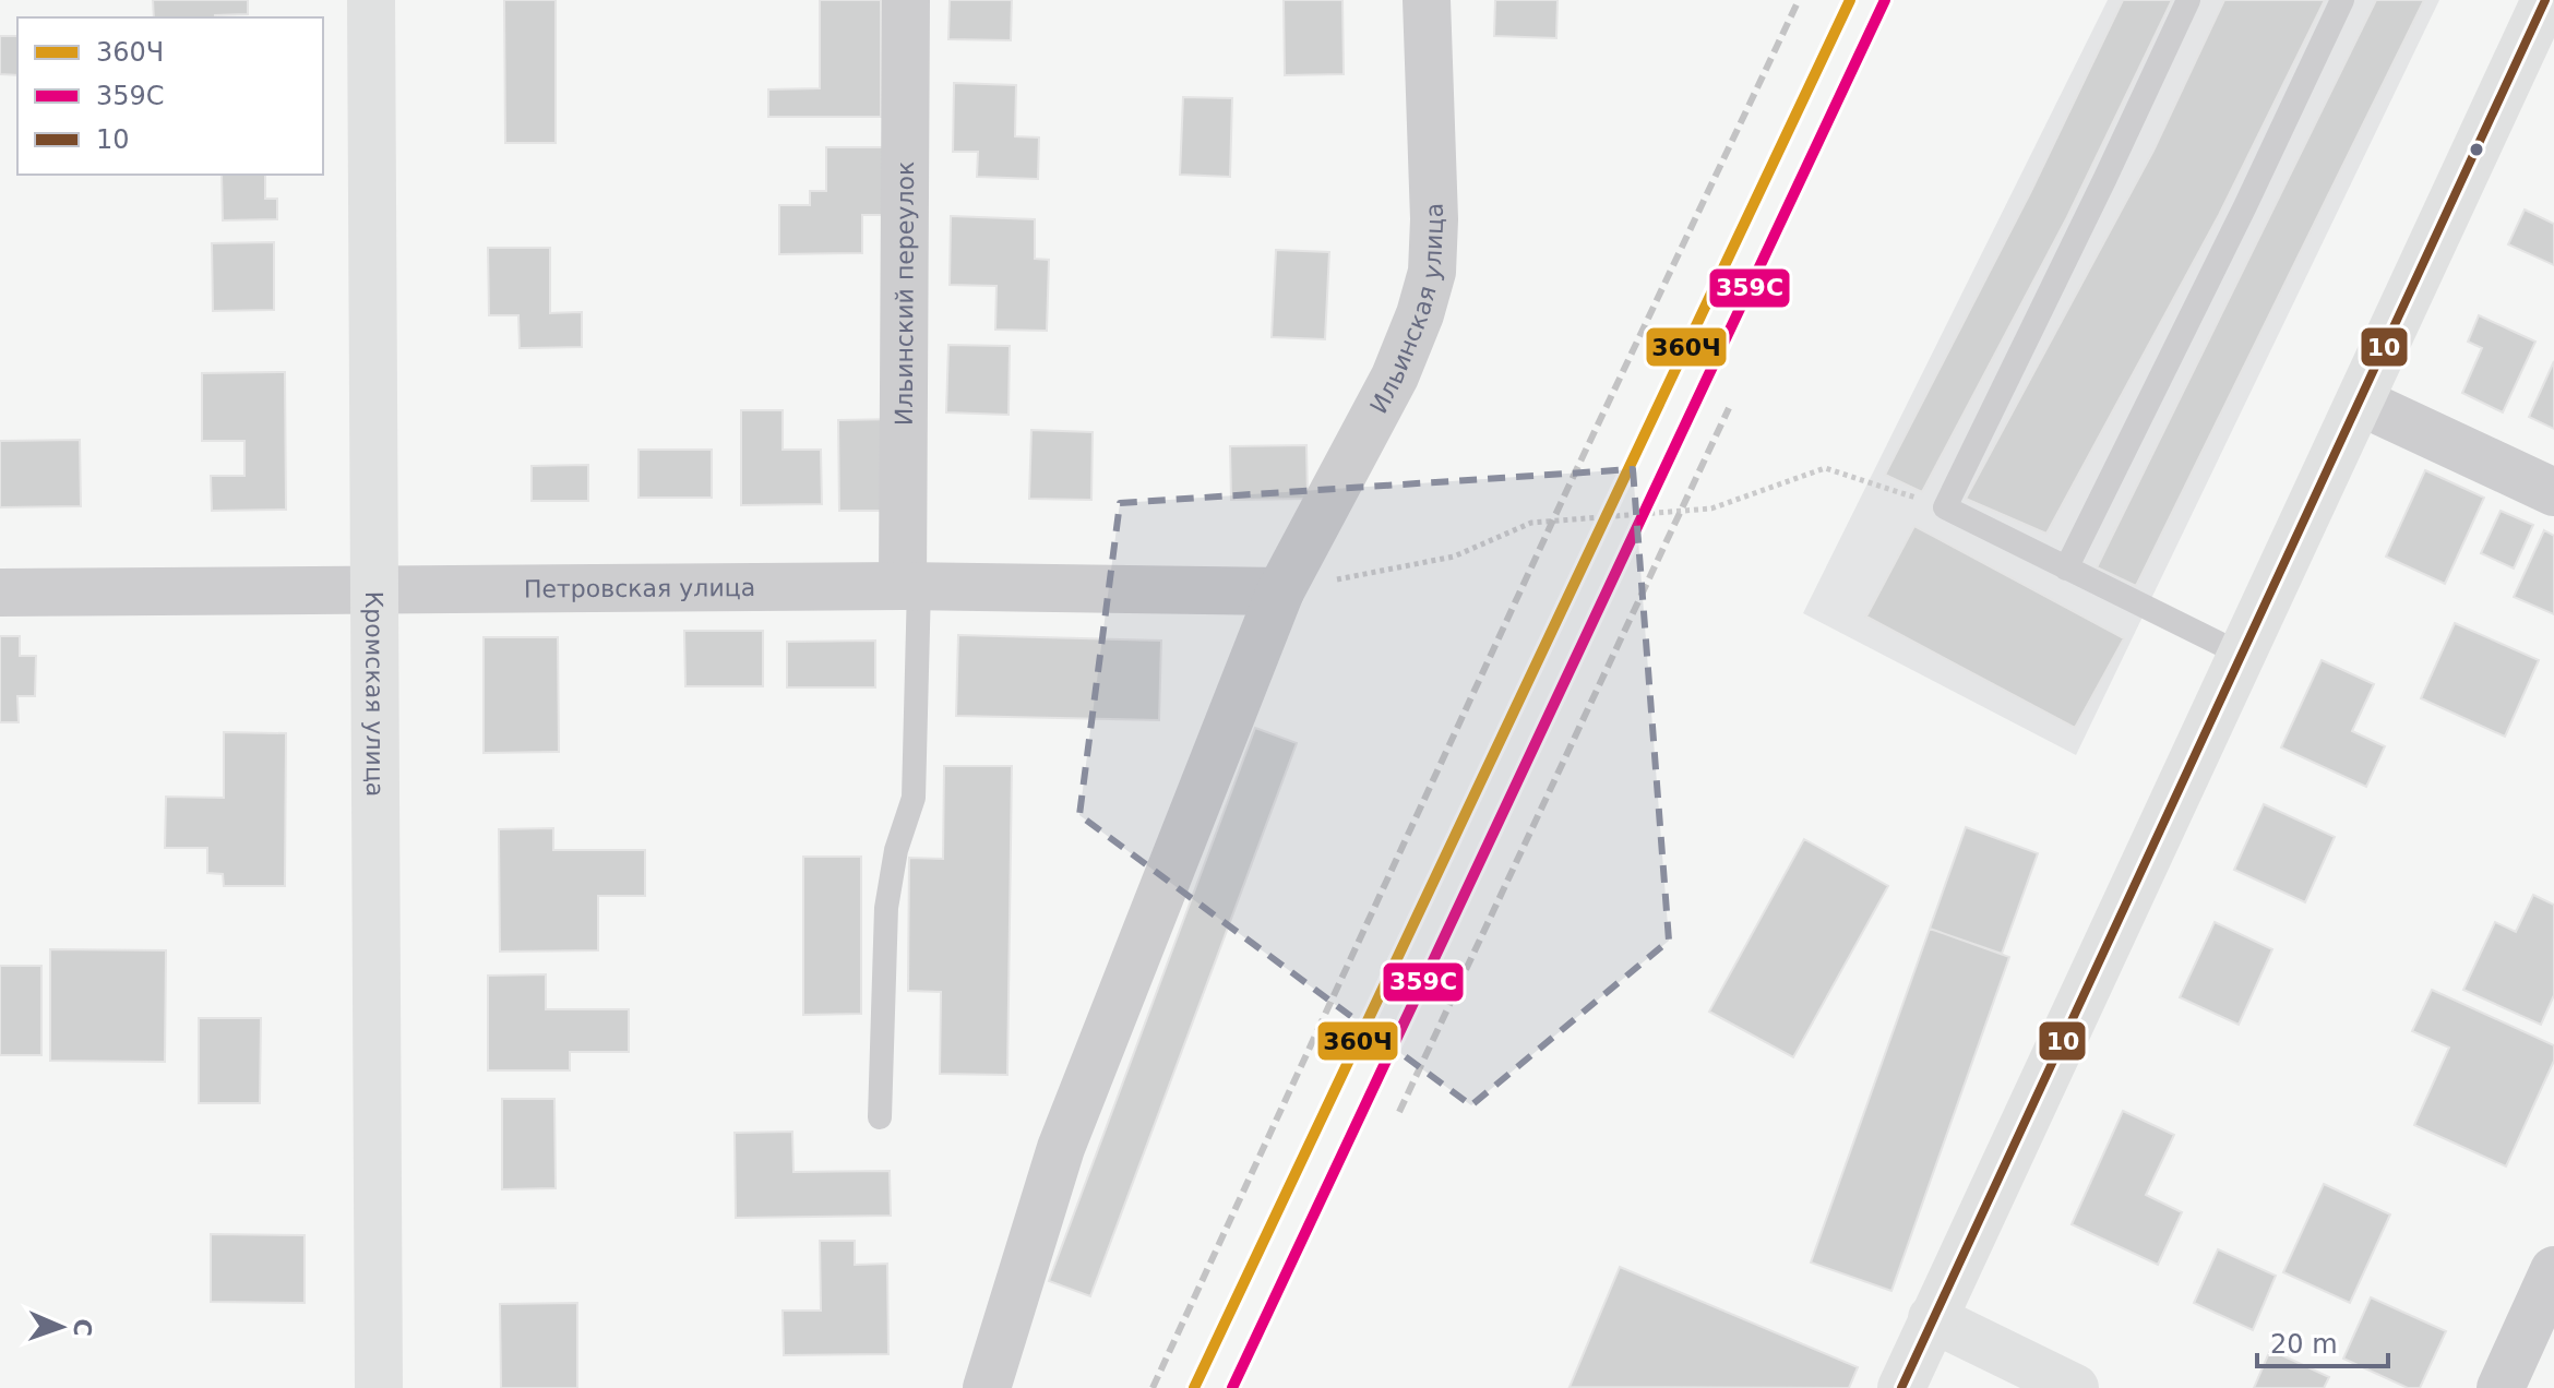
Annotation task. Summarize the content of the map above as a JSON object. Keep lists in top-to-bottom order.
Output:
{
  "streets": {
    "street": [
      "Ильинский переулок",
      "Ильинская улица",
      "Петровская улица",
      "Кромская улица"
    ]
  },
  "crossings": [
    ["Ильинский переулок", "Петровская улица"],
    ["Ильинская улица", "Петровская улица"],
    ["Петровская улица", "Кромская улица"]
  ],
  "lines": ["transit line 360Ч", "transit line 359С", "transit line 10"],
  "legend": ["360Ч", "359С", "10"],
  "scale_bar": "20 m",
  "north": "right"
}
